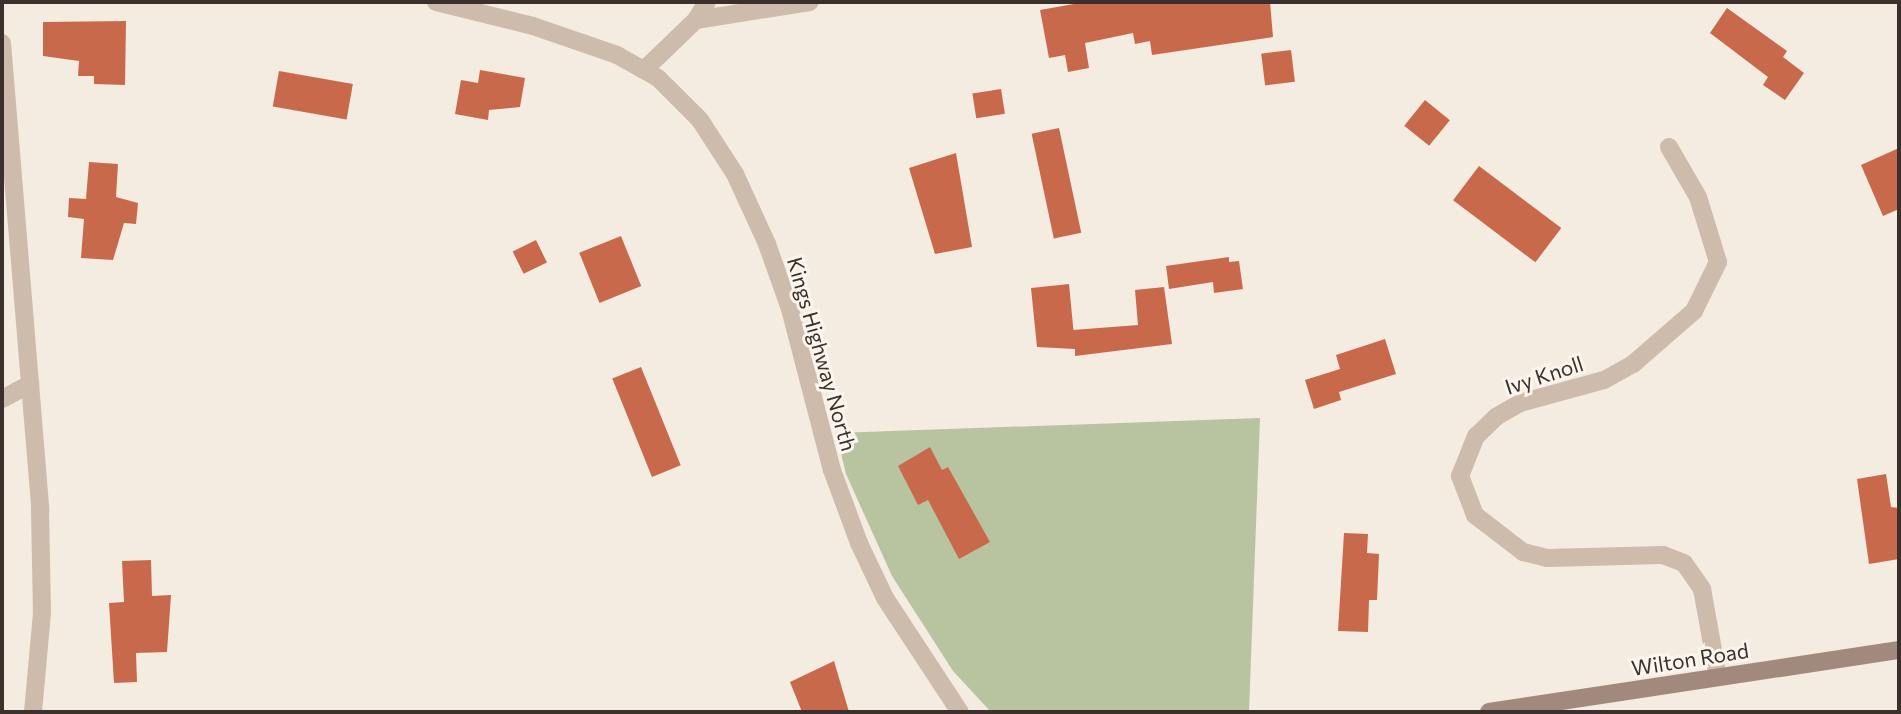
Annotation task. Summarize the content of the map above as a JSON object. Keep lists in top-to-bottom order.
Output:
{
  "streets": {
    "main road": ["Wilton Road"],
    "street": ["Kings Highway North", "Ivy Knoll"]
  },
  "crossings": [
    ["Ivy Knoll", "Wilton Road"]
  ]
}
